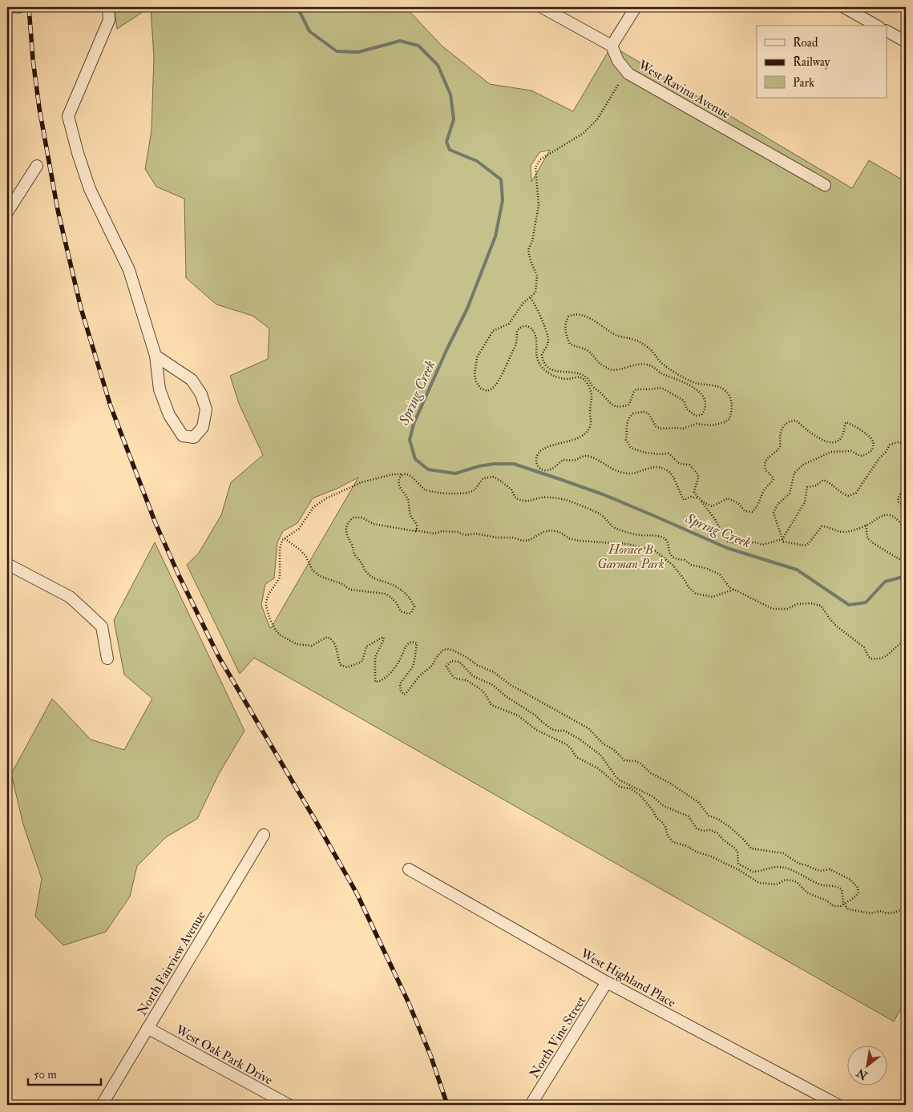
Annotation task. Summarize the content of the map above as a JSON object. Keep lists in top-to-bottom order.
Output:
{
  "streets": {
    "street": [
      "West Ravina Avenue",
      "North Fairview Avenue",
      "West Highland Place",
      "North Vine Street",
      "West Oak Park Drive"
    ]
  },
  "crossings": [
    ["North Fairview Avenue", "West Oak Park Drive"],
    ["West Highland Place", "North Vine Street"]
  ],
  "water": ["Spring Creek"],
  "parks": ["Horace B Garman Park"],
  "legend": ["Road", "Railway", "Park"],
  "scale_bar": "50 m",
  "north": "bottom left"
}
